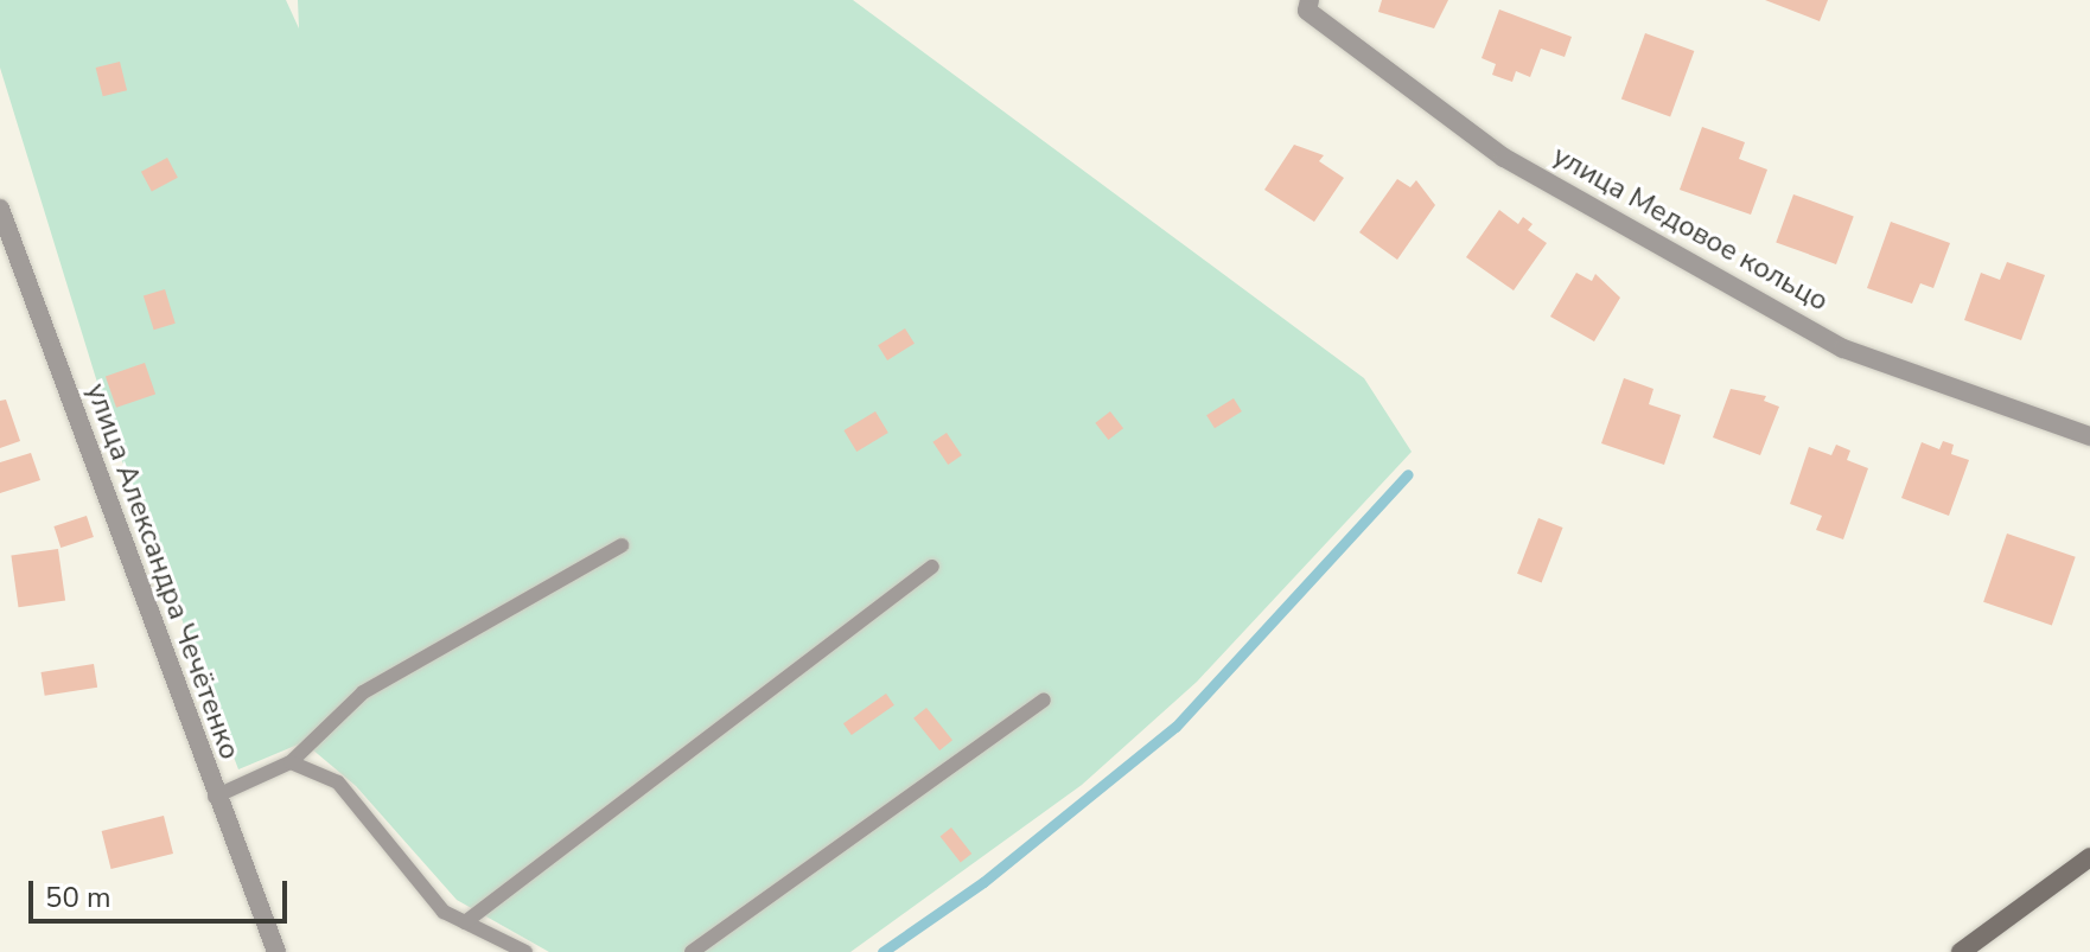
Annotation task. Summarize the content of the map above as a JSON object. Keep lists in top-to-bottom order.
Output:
{
  "streets": {
    "street": ["улица Медовое кольцо", "улица Александра Чечётенко"]
  },
  "scale_bar": "50 m"
}
